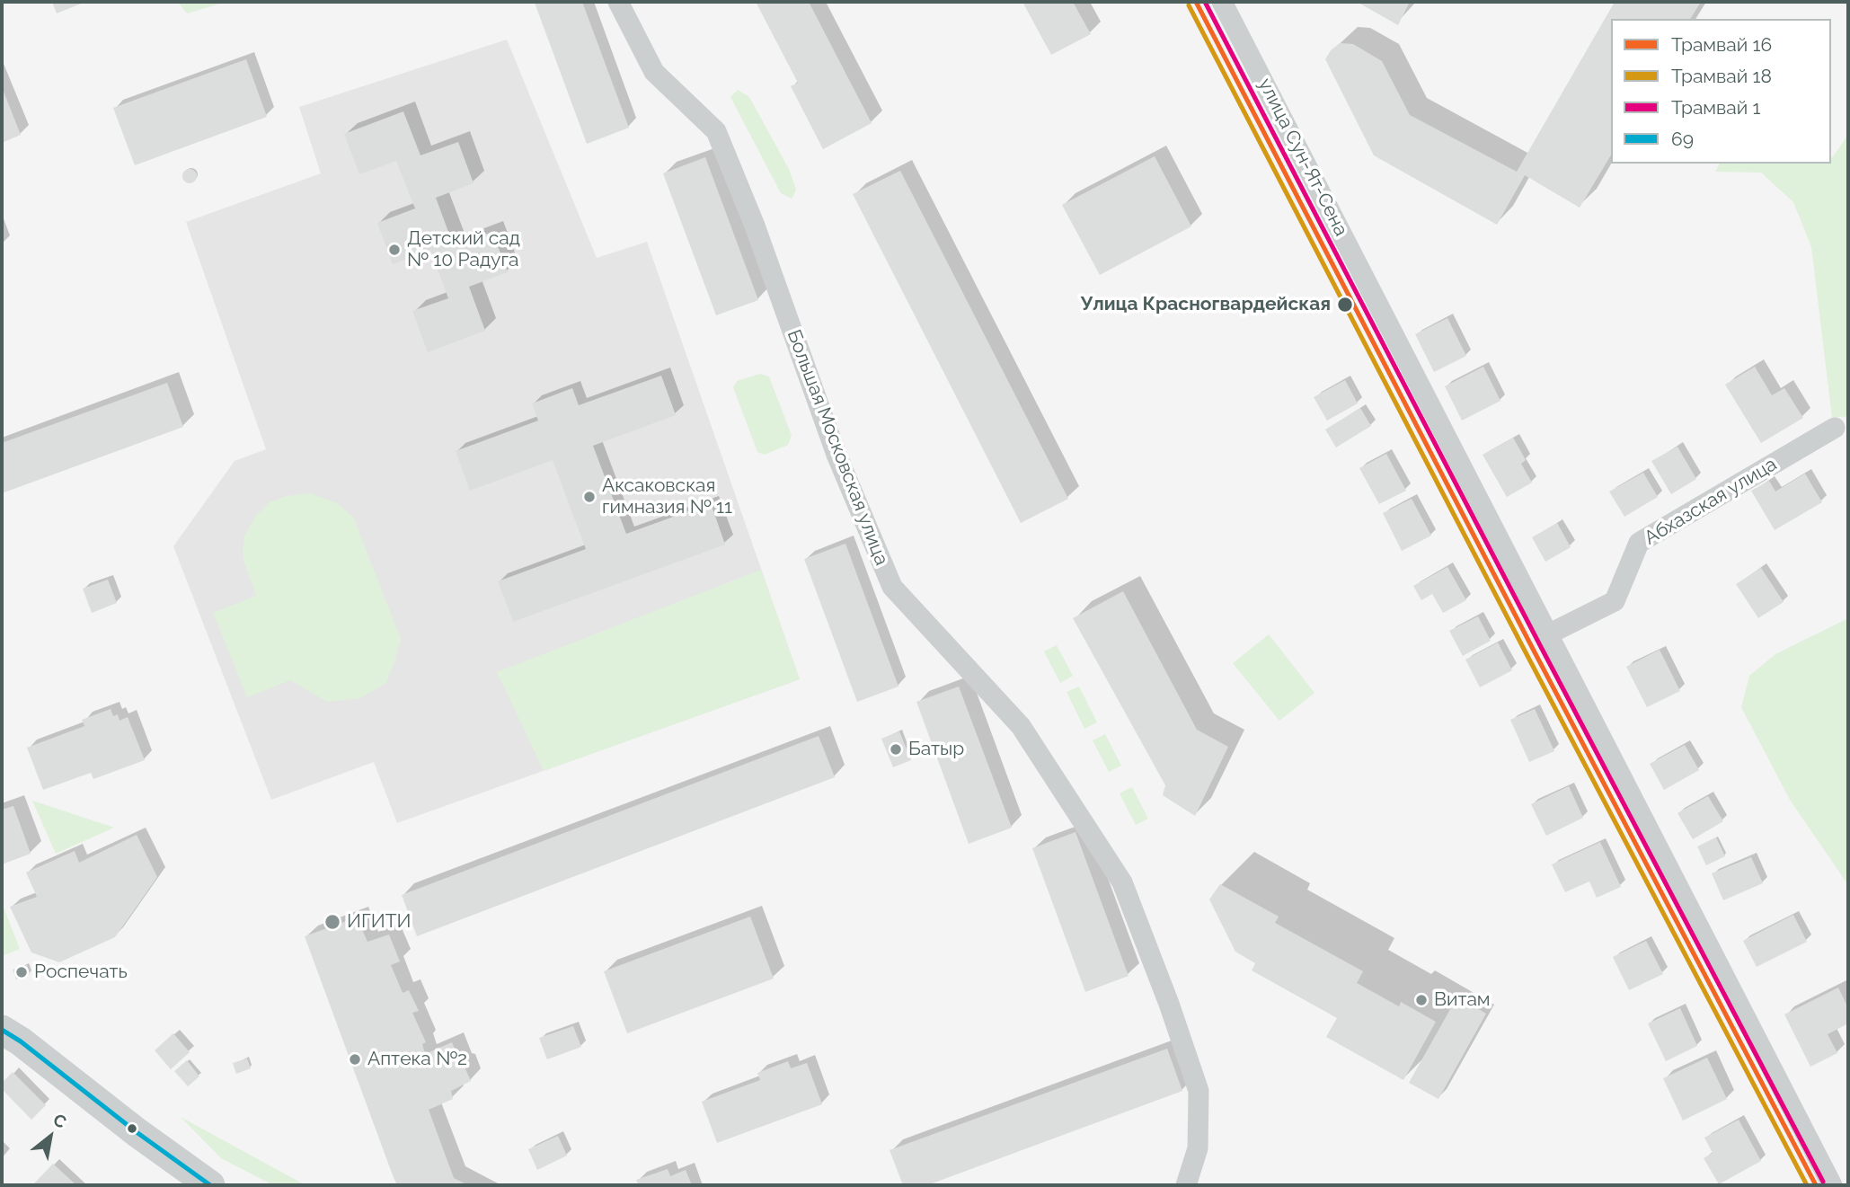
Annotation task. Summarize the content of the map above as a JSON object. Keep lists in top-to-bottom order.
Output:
{
  "streets": {
    "street": ["улица Сун-Ят-Сена", "Большая Московская улица", "Абхазская улица"]
  },
  "crossings": [
    ["улица Сун-Ят-Сена", "Абхазская улица"]
  ],
  "places": [
    "Детский сад № 10 Радуга",
    "Улица Красногвардейская",
    "Аксаковская гимназия № 11",
    "Батыр",
    "ИГИТИ",
    "Роспечать",
    "Витам",
    "Аптека №2"
  ],
  "lines": [
    "tram line 16",
    "tram line 1",
    "tram line 18",
    "transit line 69"
  ],
  "legend": [
    "Трамвай 16",
    "Трамвай 18",
    "Трамвай 1",
    "69"
  ],
  "north": "top right"
}
